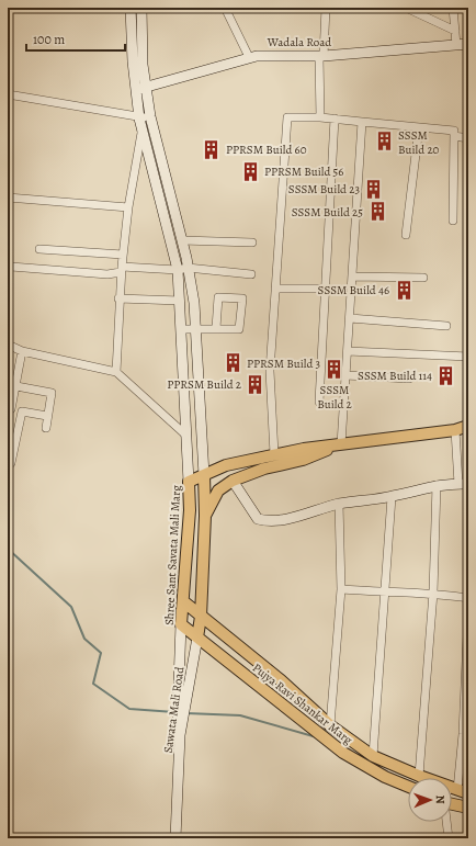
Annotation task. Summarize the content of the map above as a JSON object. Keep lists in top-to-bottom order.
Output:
{
  "streets": {
    "main road": [
      "Wadala Road",
      "Shree Sant Savata Mali Marg",
      "Pujya Ravi Shankar Marg",
      "Sawata Mali Road"
    ]
  },
  "crossings": [
    ["Shree Sant Savata Mali Marg", "Pujya Ravi Shankar Marg"],
    ["Shree Sant Savata Mali Marg", "Sawata Mali Road"],
    ["Pujya Ravi Shankar Marg", "Sawata Mali Road"]
  ],
  "places": {
    "building": [
      "SSSM Build 20",
      "PPRSM Build 60",
      "PPRSM Build 56",
      "SSSM Build 23",
      "SSSM Build 25",
      "SSSM Build 46",
      "PPRSM Build 3",
      "SSSM Build 2",
      "SSSM Build 114",
      "PPRSM Build 2"
    ]
  },
  "scale_bar": "100 m",
  "north": "right"
}
